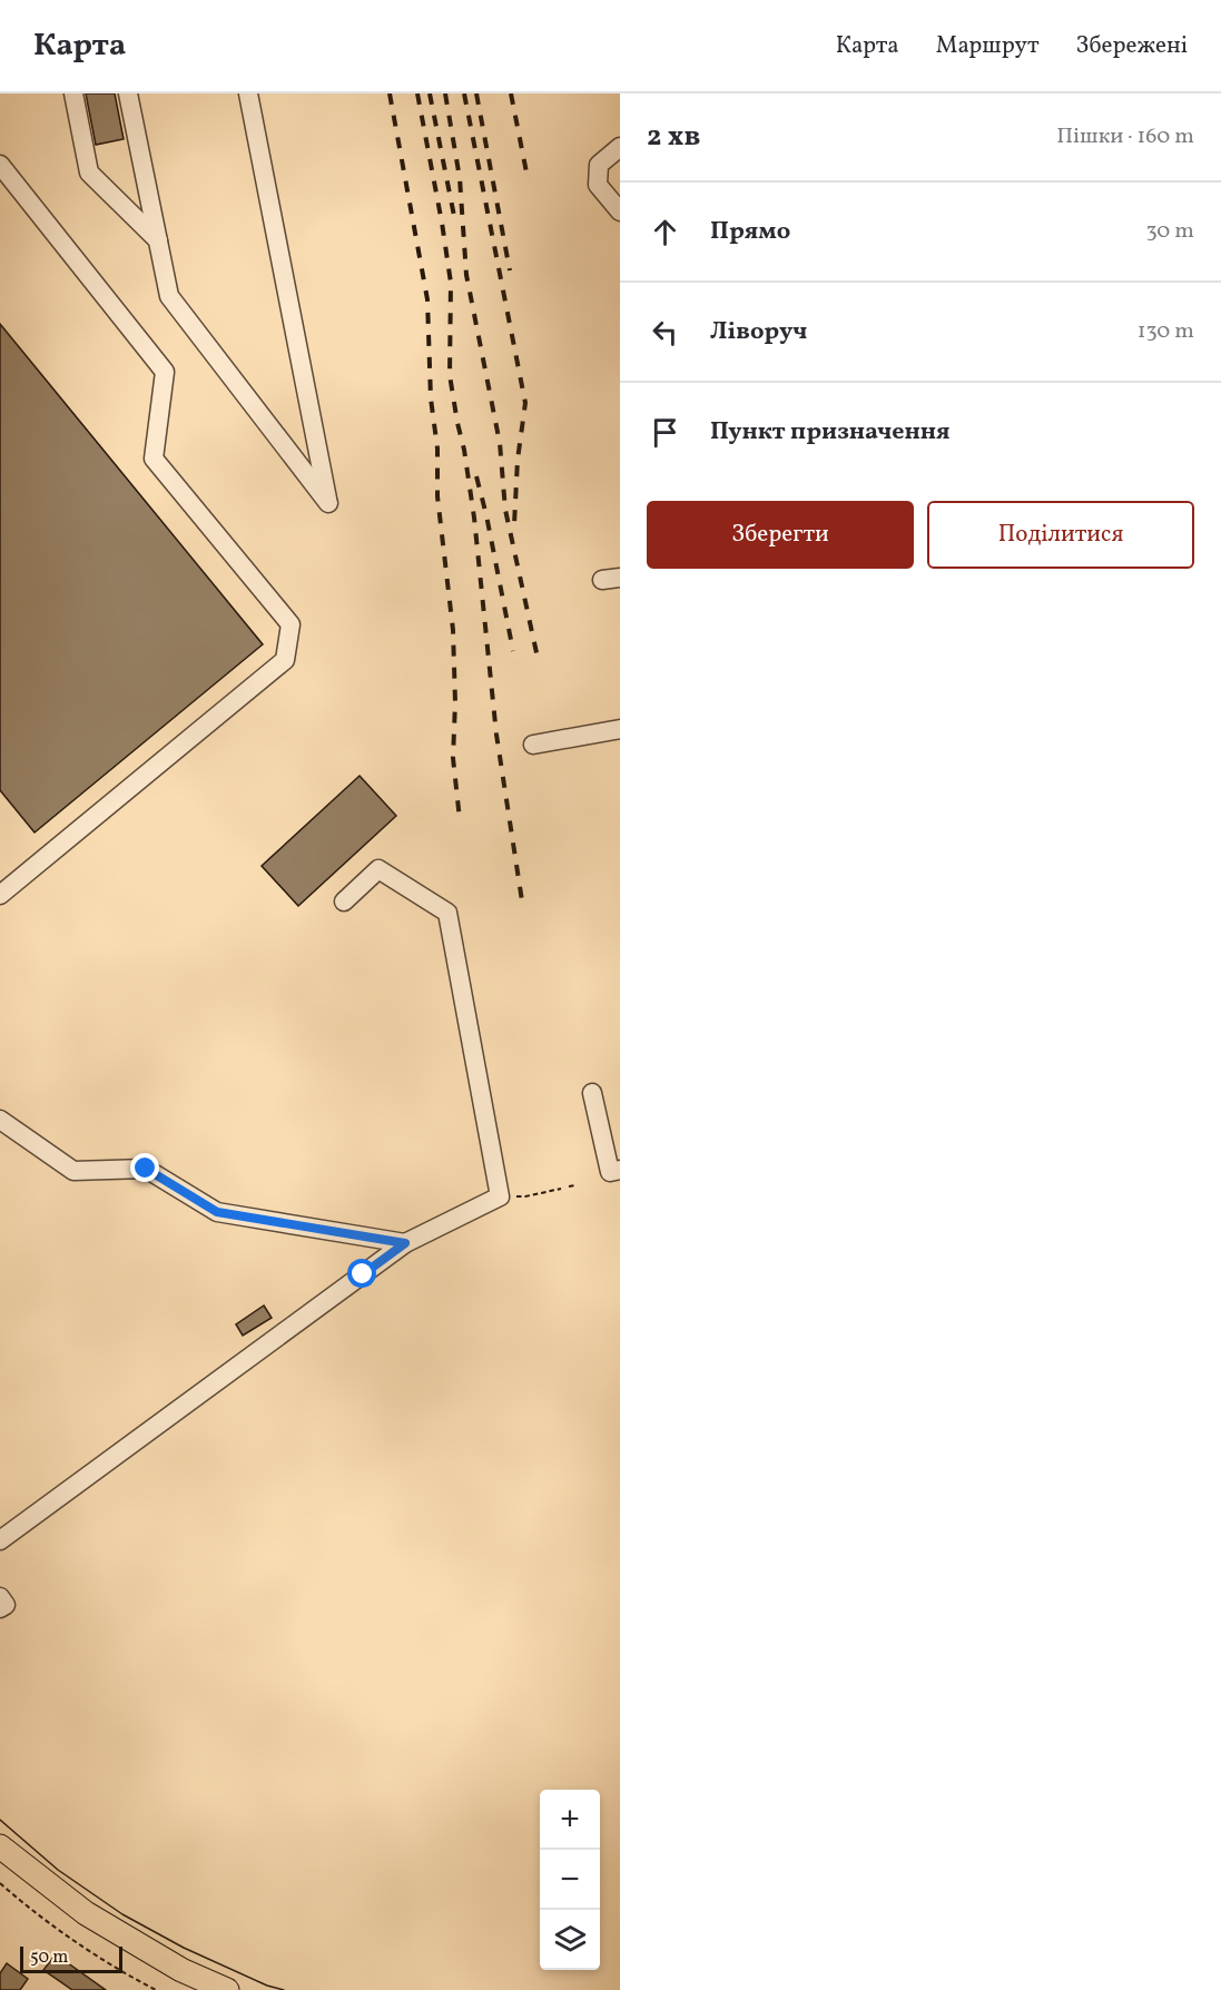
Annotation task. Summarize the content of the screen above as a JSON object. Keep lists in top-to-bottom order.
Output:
{
  "scale_bar": "50 m",
  "page": {
    "header": "Карта",
    "nav": ["Карта", "Маршрут", "Збережені"],
    "heading": ["2 хв", "Пішки · 160 m"],
    "list": [
      ["Прямо", "30 m"],
      ["Ліворуч", "130 m"],
      "Пункт призначення"
    ],
    "buttons": ["Зберегти", "Поділитися"],
    "map_buttons": ["+", "−"],
    "scale": "50 m"
  }
}
